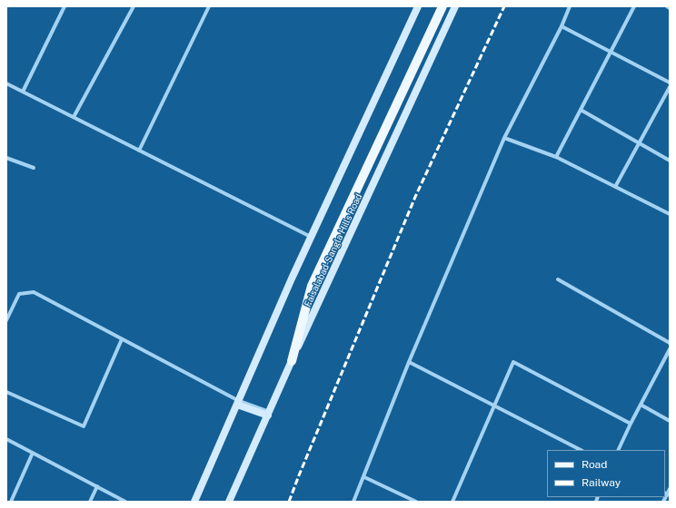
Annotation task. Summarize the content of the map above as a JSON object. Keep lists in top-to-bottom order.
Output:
{
  "streets": {
    "main road": ["Faisalabad-Sangla Hills Road"]
  },
  "legend": ["Road", "Railway"]
}
